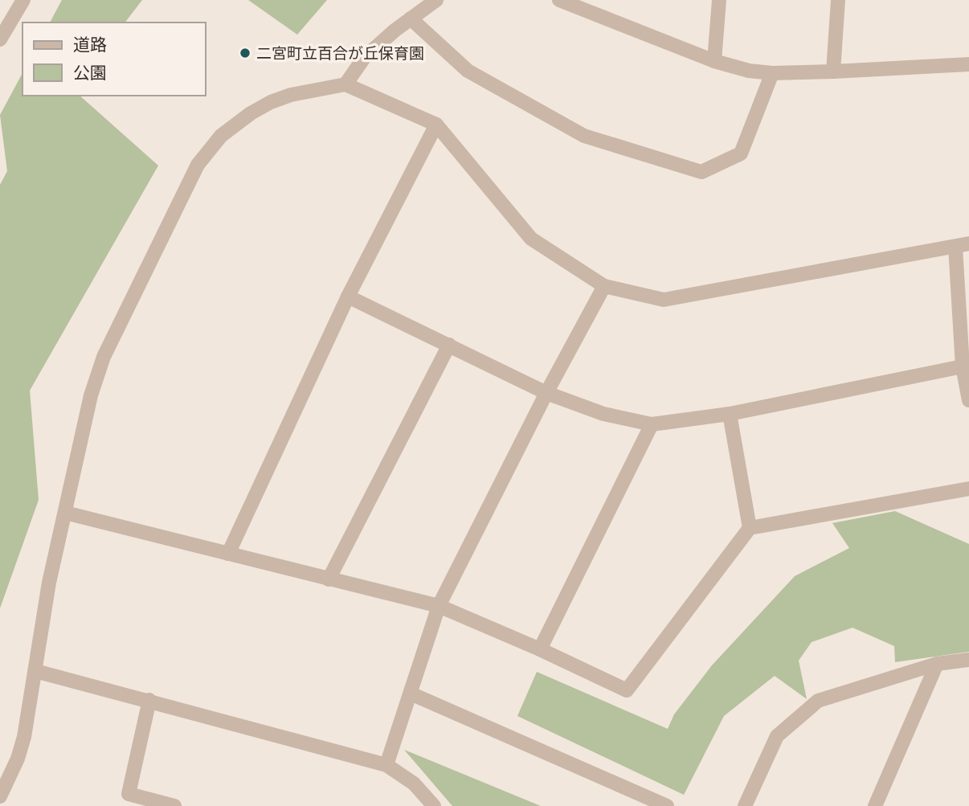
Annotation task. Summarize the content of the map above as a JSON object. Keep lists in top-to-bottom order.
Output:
{
  "places": ["二宮町立百合が丘保育園"],
  "legend": ["道路", "公園"]
}
